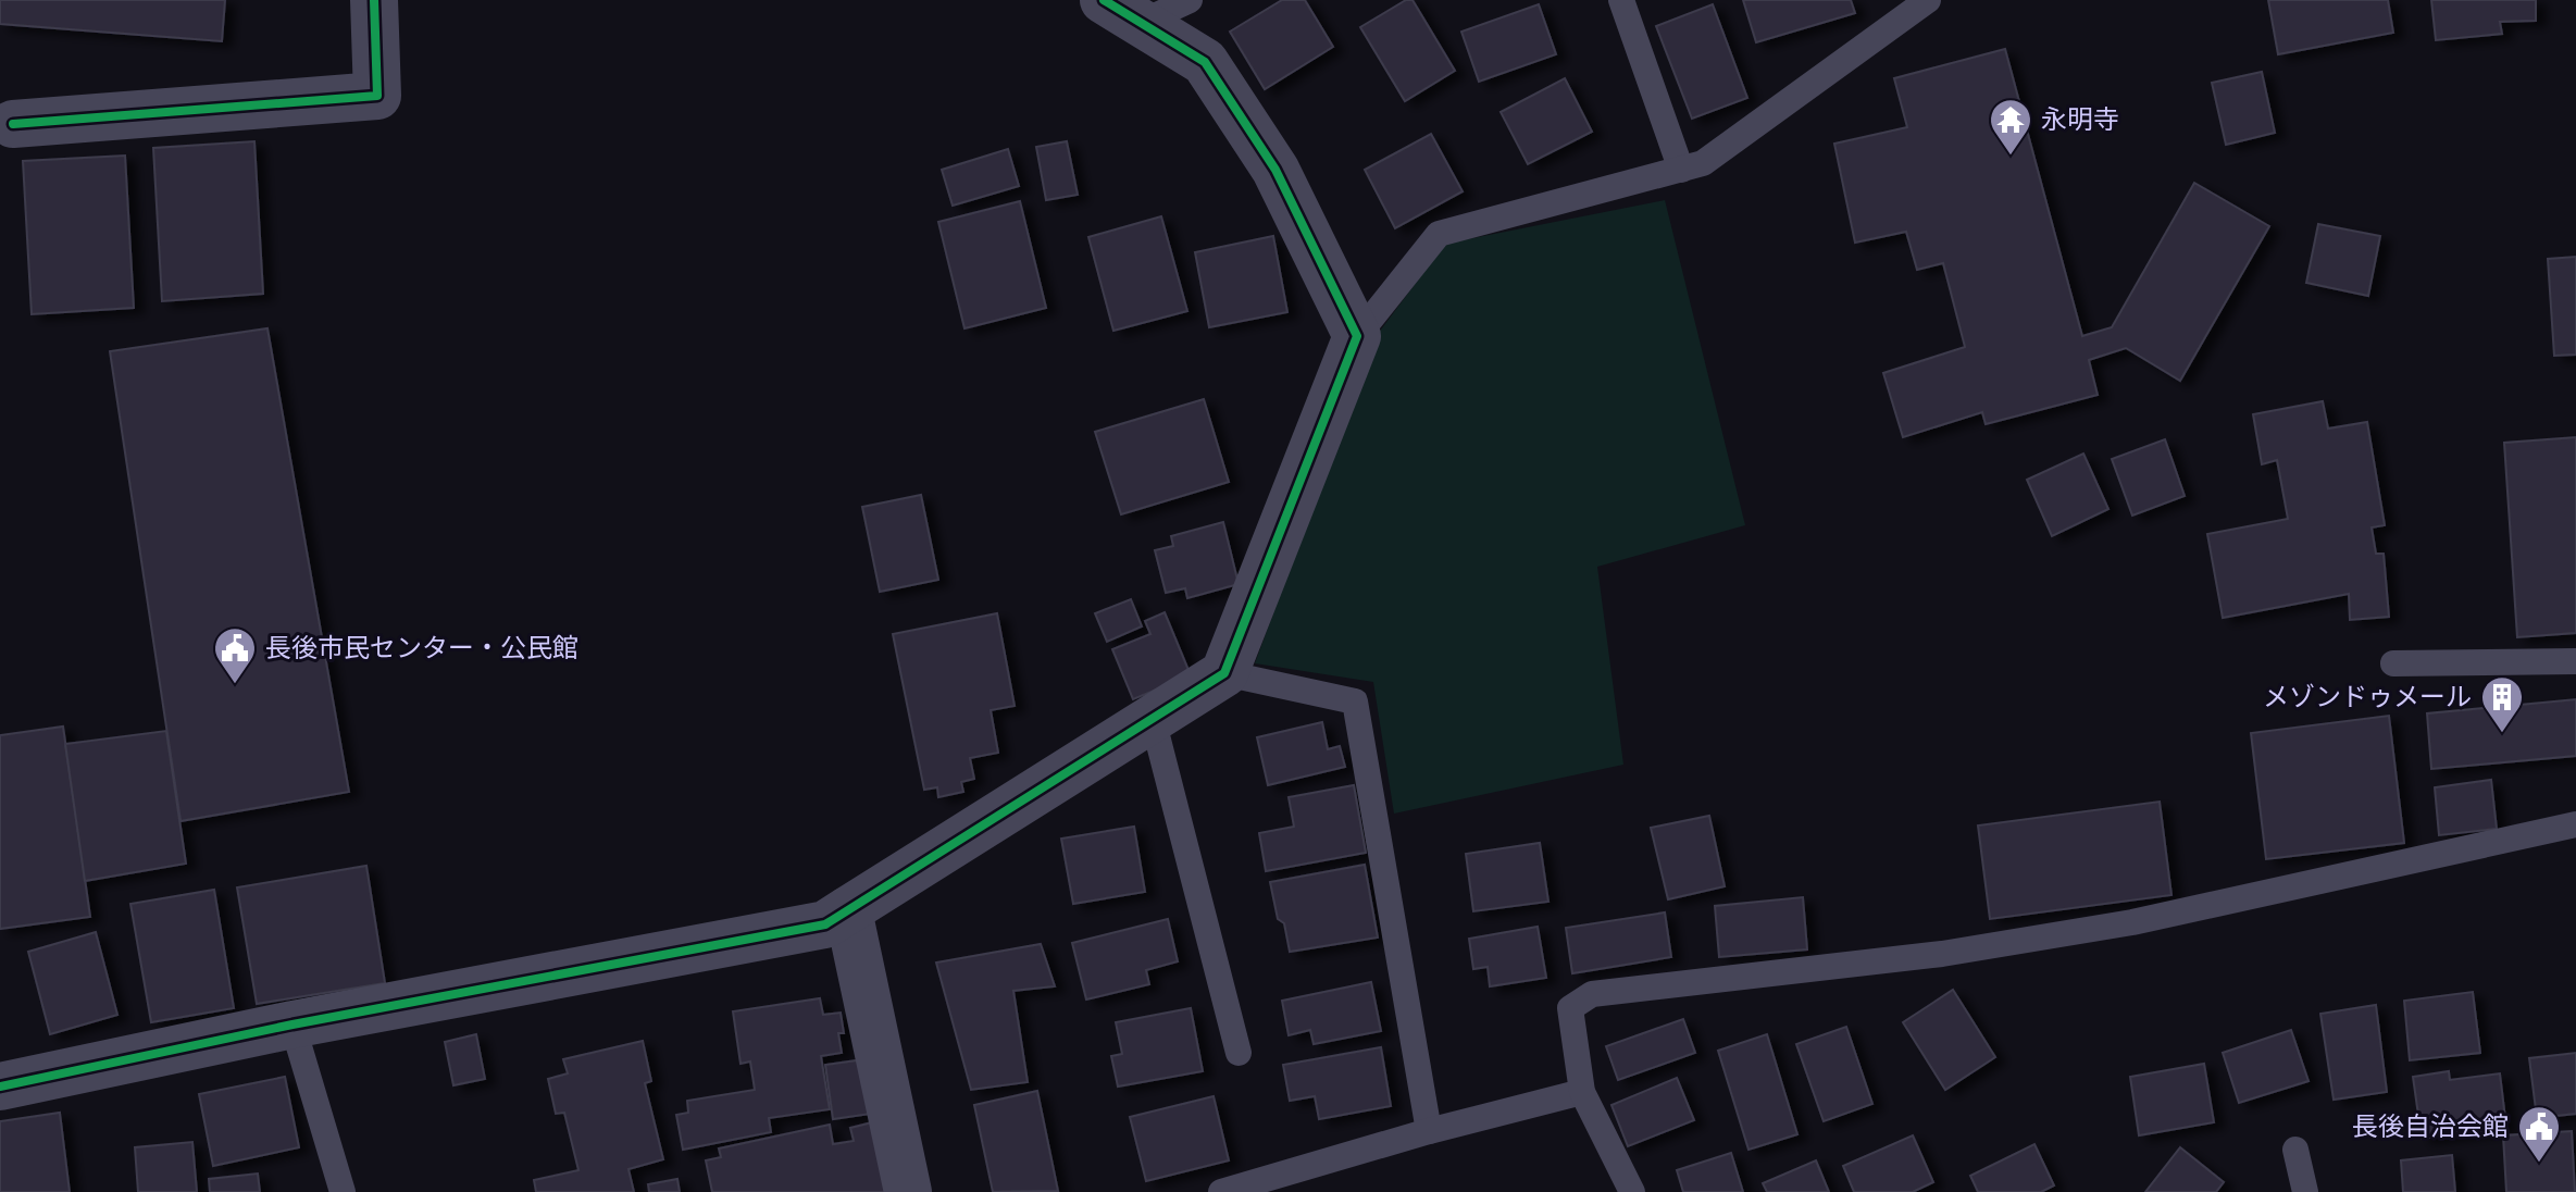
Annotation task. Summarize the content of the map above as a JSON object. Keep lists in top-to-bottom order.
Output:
{
  "places": {
    "temple": ["永明寺"],
    "public building": ["長後市民センター・公民館", "長後自治会館"],
    "building": ["メゾンドゥメール"]
  }
}
